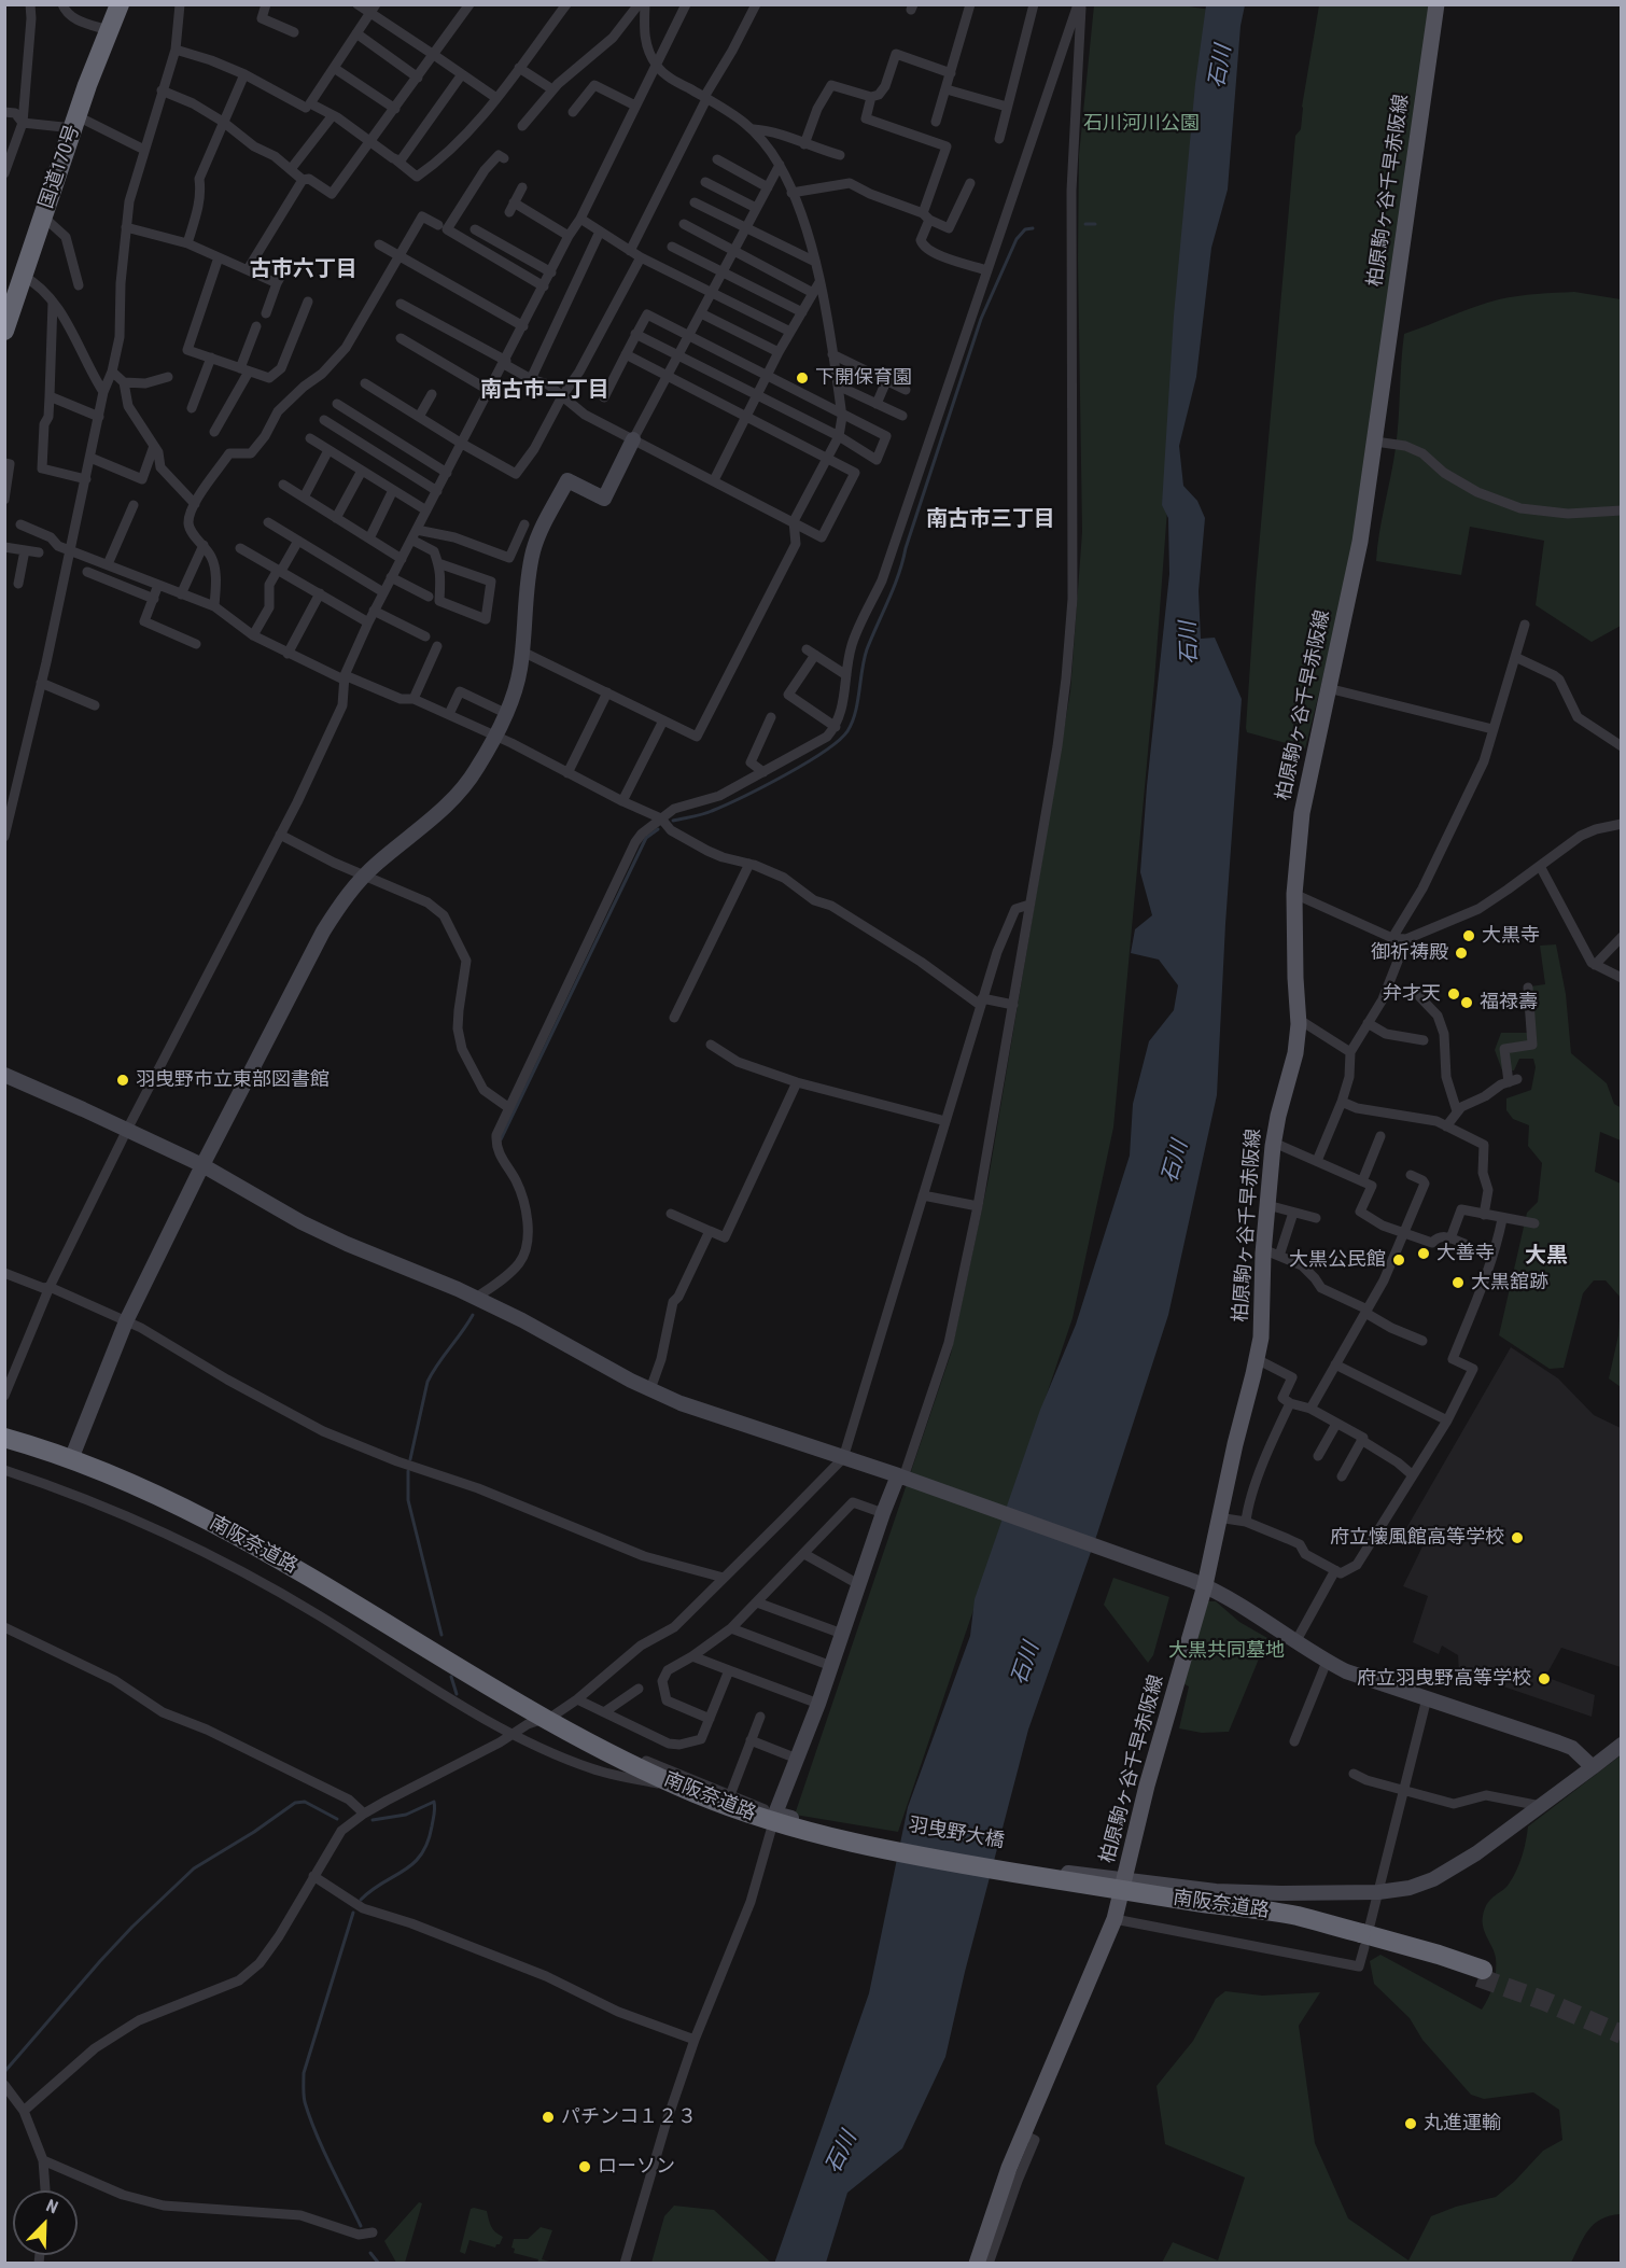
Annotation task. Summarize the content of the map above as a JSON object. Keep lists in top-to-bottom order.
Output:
{
  "streets": {
    "highway": ["国道170号", "南阪奈道路"],
    "main road": ["柏原駒ヶ谷千早赤阪線"],
    "street": ["羽曳野大橋"]
  },
  "crossings": [
    ["柏原駒ヶ谷千早赤阪線", "羽曳野大橋"]
  ],
  "districts": [
    "古市六丁目",
    "南古市二丁目",
    "南古市三丁目",
    "大黒"
  ],
  "water": ["石川"],
  "parks": ["石川河川公園", "大黒共同墓地"],
  "places": [
    "下開保育園",
    "大黒寺",
    "御祈祷殿",
    "弁才天",
    "福禄壽",
    "羽曳野市立東部図書館",
    "大善寺",
    "大黒公民館",
    "大黒舘跡",
    "府立懐風館高等学校",
    "府立羽曳野高等学校",
    "パチンコ１２３",
    "丸進運輸",
    "ローソン"
  ],
  "north": "top right"
}
